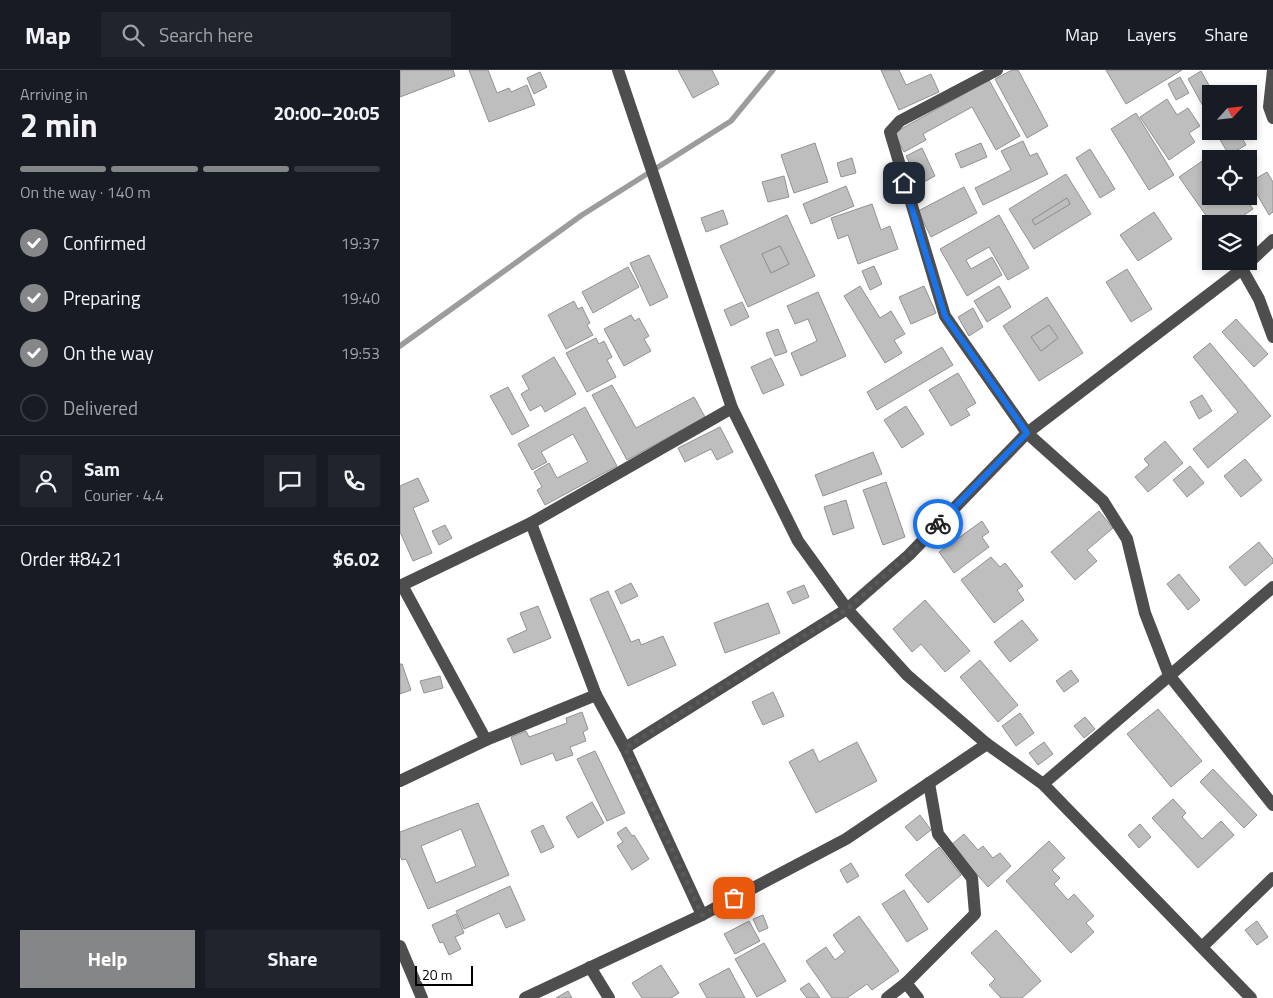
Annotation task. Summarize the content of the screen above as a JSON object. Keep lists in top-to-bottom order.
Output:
{
  "scale_bar": "20 m",
  "north": "top right",
  "page": {
    "header": "Map",
    "search": "Search here",
    "nav": ["Map", "Layers", "Share"],
    "heading": ["2 min", "Arriving in", "20:00–20:05"],
    "panel": [
      "Sam",
      "Courier · 4.4",
      "Order #8421",
      "$6.02"
    ],
    "bar": "On the way · 140 m",
    "list": [
      ["Confirmed", "19:37"],
      ["Preparing", "19:40"],
      ["On the way", "19:53"],
      "Delivered"
    ],
    "buttons": ["Help", "Share"],
    "scale": "20 m"
  }
}
